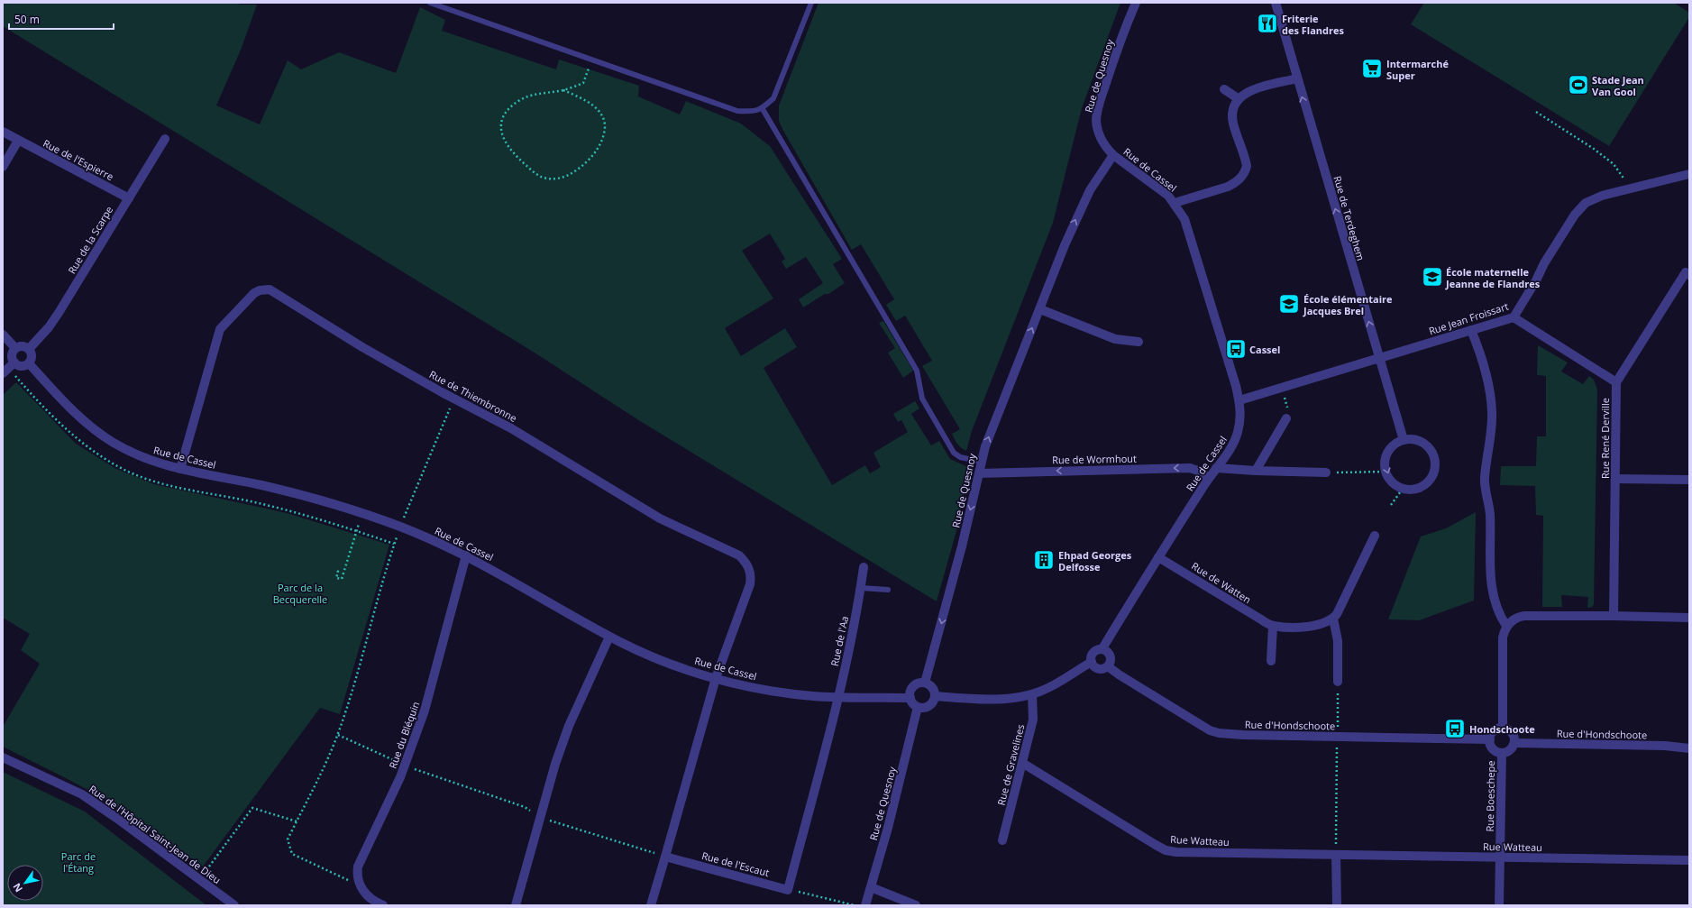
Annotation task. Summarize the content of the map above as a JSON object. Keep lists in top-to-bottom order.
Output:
{
  "streets": {
    "street": [
      "Rue de Quesnoy",
      "Rue de l'Espierre",
      "Rue de Cassel",
      "Rue de Terdeghem",
      "Rue de la Scarpe",
      "Rue Jean Froissart",
      "Rue de Thiembronne",
      "Rue René Derville",
      "Rue de Wormhout",
      "Rue de Watten",
      "Rue de l'Aa",
      "Rue d'Hondschoote",
      "Rue du Bléquin",
      "Rue de Gravelines",
      "Rue Boeschepe",
      "Rue de l'Hôpital Saint-Jean de Dieu",
      "Rue Watteau",
      "Rue de l'Escaut"
    ]
  },
  "crossings": [
    ["Rue de Quesnoy", "Rue de Cassel"],
    ["Rue de Quesnoy", "Rue de Wormhout"],
    ["Rue de l'Espierre", "Rue de la Scarpe"],
    ["Rue de Cassel", "Rue de la Scarpe"],
    ["Rue de Cassel", "Rue Jean Froissart"],
    ["Rue de Cassel", "Rue de Thiembronne"],
    ["Rue de Cassel", "Rue de Wormhout"],
    ["Rue de Cassel", "Rue de Watten"],
    ["Rue de Cassel", "Rue de l'Aa"],
    ["Rue de Cassel", "Rue d'Hondschoote"],
    ["Rue de Cassel", "Rue du Bléquin"],
    ["Rue de Cassel", "Rue de Gravelines"],
    ["Rue de Terdeghem", "Rue Jean Froissart"],
    ["Rue d'Hondschoote", "Rue Boeschepe"],
    ["Rue de Gravelines", "Rue Watteau"],
    ["Rue Boeschepe", "Rue Watteau"]
  ],
  "one_way": ["Rue de Terdeghem", "Rue de Wormhout"],
  "parks": ["Parc de la Becquerelle", "Parc de l'Étang"],
  "places": {
    "restaurant": ["Friterie des Flandres"],
    "supermarket": ["Intermarché Super"],
    "sports": ["Stade Jean Van Gool"],
    "school or university": ["École maternelle Jeanne de Flandres", "École élémentaire Jacques Brel"],
    "bus stop": ["Cassel", "Hondschoote"],
    "building": ["Ehpad Georges Delfosse"]
  },
  "scale_bar": "50 m",
  "north": "bottom left"
}
